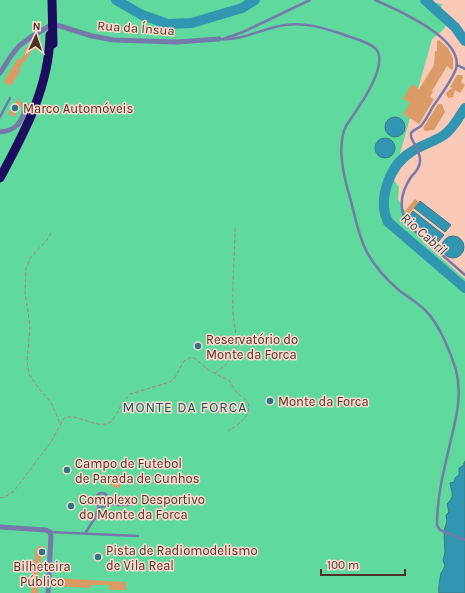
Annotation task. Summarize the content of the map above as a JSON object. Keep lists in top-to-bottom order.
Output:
{
  "streets": {
    "street": ["Rua da Ínsua"]
  },
  "districts": ["MONTE DA FORCA"],
  "water": ["Rio Cabril"],
  "places": [
    "Marco Automóveis",
    "Reservatório do Monte da Forca",
    "Monte da Forca",
    "Campo de Futebol de Parada de Cunhos",
    "Complexo Desportivo do Monte da Forca",
    "Bilheteira Público",
    "Pista de Radiomodelismo de Vila Real"
  ],
  "scale_bar": "100 m",
  "north": "top"
}
